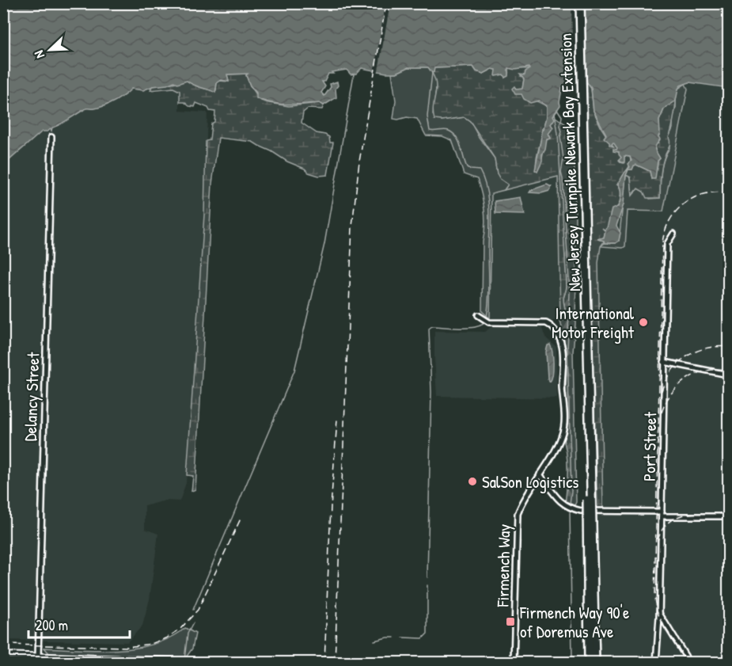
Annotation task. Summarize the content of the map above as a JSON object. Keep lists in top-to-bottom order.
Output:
{
  "streets": {
    "highway": ["New Jersey Turnpike Newark Bay Extension"],
    "street": ["Delancy Street", "Port Street", "Firmench Way"]
  },
  "places": {
    "other": ["International Motor Freight", "SalSon Logistics"],
    "transit": ["Firmench Way 90'e of Doremus Ave"]
  },
  "scale_bar": "200 m",
  "north": "bottom left"
}
